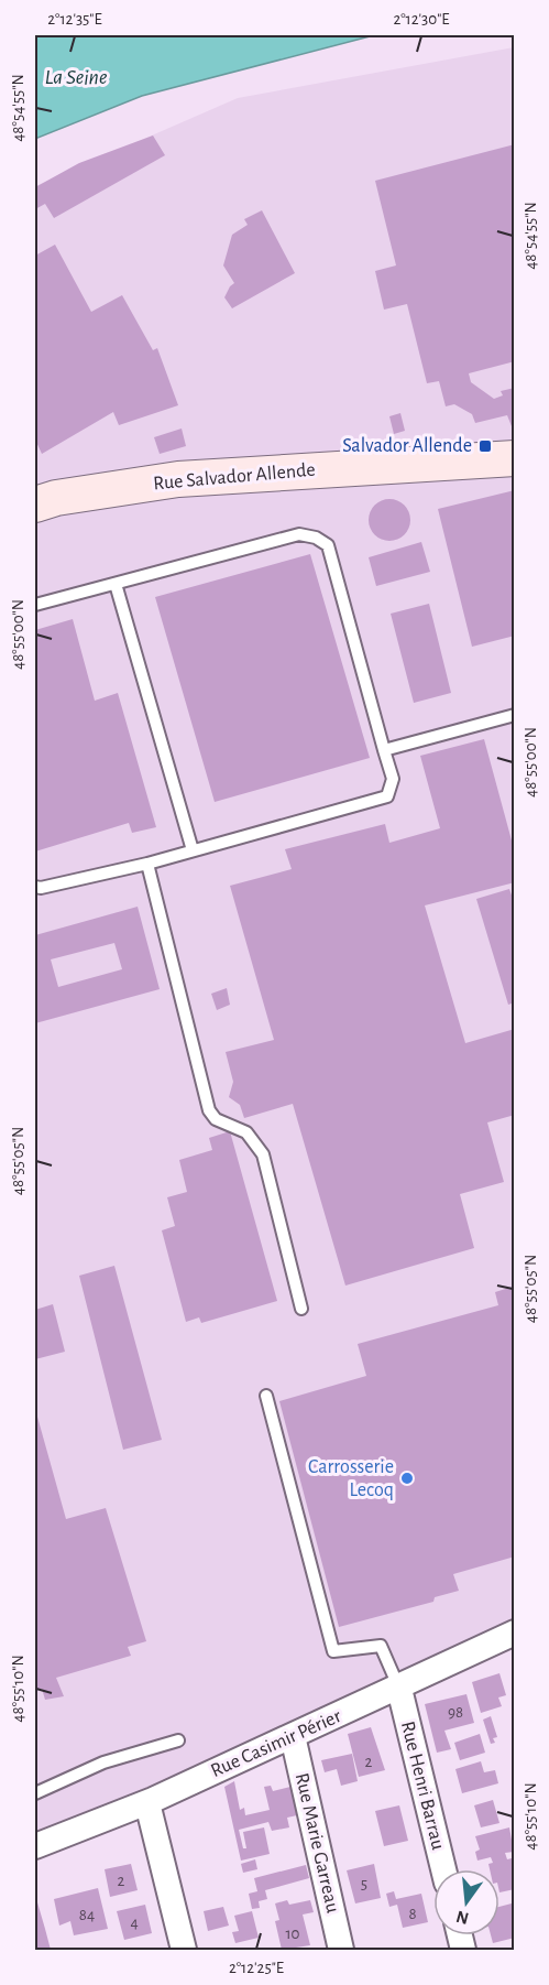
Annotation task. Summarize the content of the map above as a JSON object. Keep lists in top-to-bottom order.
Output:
{
  "streets": {
    "street": [
      "Rue Salvador Allende",
      "Rue Casimir Périer",
      "Rue Henri Barrau",
      "Rue Marie Garreau"
    ]
  },
  "crossings": [
    ["Rue Casimir Périer", "Rue Henri Barrau"],
    ["Rue Casimir Périer", "Rue Marie Garreau"]
  ],
  "water": ["La Seine"],
  "places": {
    "transit": ["Salvador Allende"],
    "other": ["Carrosserie Lecoq"]
  },
  "house_numbers": [
    "98",
    "2",
    "2",
    "5",
    "8",
    "84",
    "4",
    "10"
  ],
  "north": "bottom",
  "coordinates": [
    "2°12'35\"E",
    "2°12'30\"E",
    "48°54'55\"N",
    "48°55'00\"N",
    "48°55'05\"N",
    "48°55'10\"N",
    "2°12'25\"E"
  ]
}
